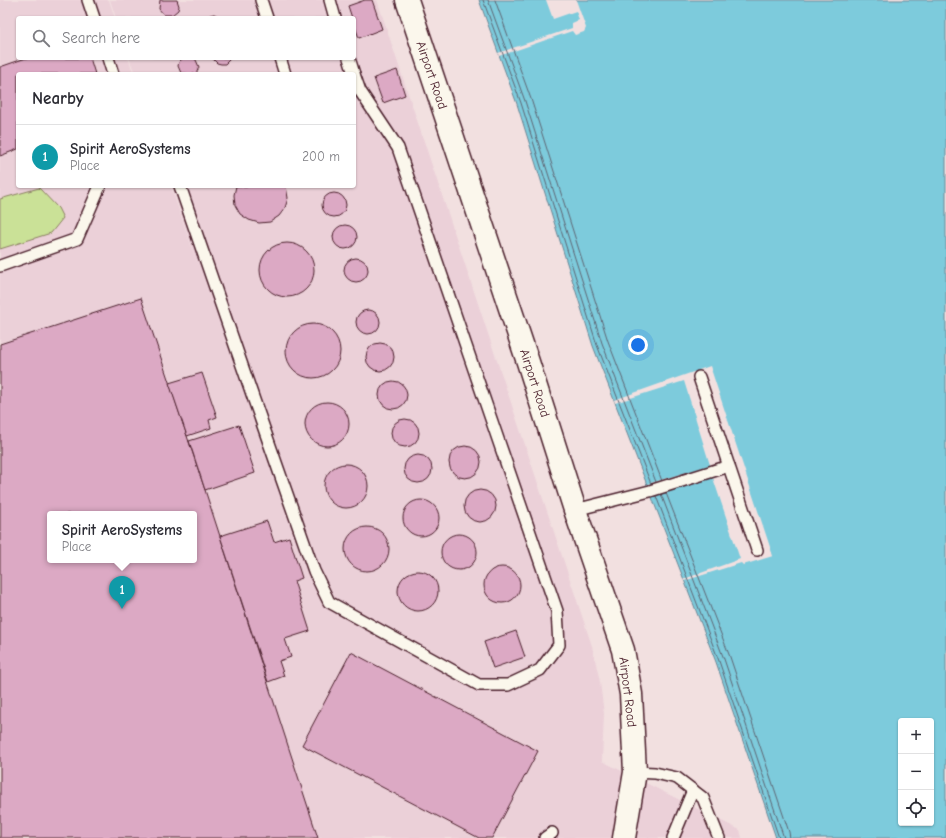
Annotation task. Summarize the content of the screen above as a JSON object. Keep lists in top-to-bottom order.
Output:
{
  "streets": {
    "street": ["Airport Road"]
  },
  "page": {
    "search": "Search here",
    "heading": "Nearby",
    "list": [
      {
        "mark": "1",
        "name": "Spirit AeroSystems",
        "note": "Place",
        "value": "200 m"
      }
    ],
    "popup": ["Spirit AeroSystems", "Place"],
    "pins": "1",
    "map_buttons": ["+", "−"]
  }
}
